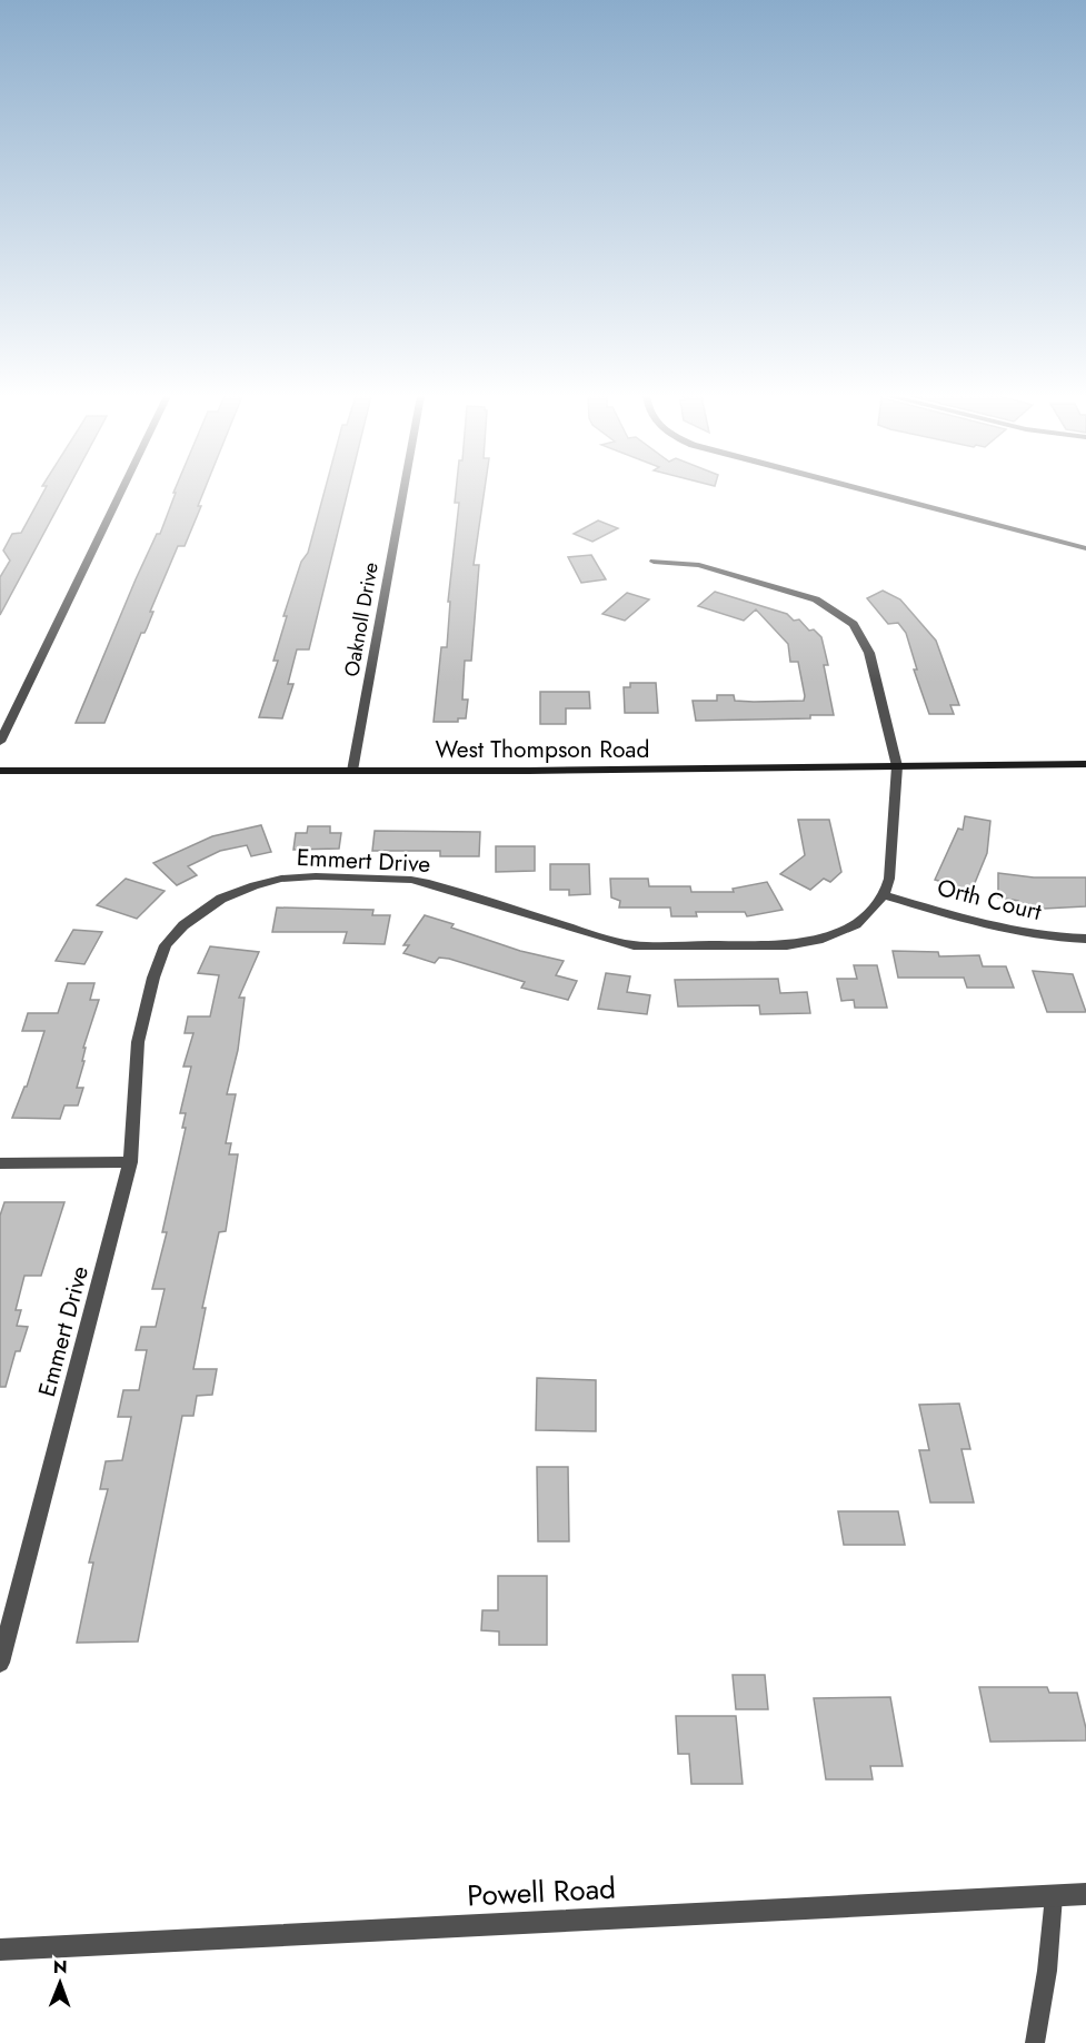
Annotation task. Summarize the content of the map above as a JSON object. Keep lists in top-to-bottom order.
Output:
{
  "streets": {
    "main road": ["West Thompson Road"],
    "street": [
      "Oaknoll Drive",
      "Emmert Drive",
      "Orth Court",
      "Powell Road"
    ]
  },
  "crossings": [
    ["Oaknoll Drive", "West Thompson Road"],
    ["Emmert Drive", "Orth Court"]
  ],
  "north": "top"
}
